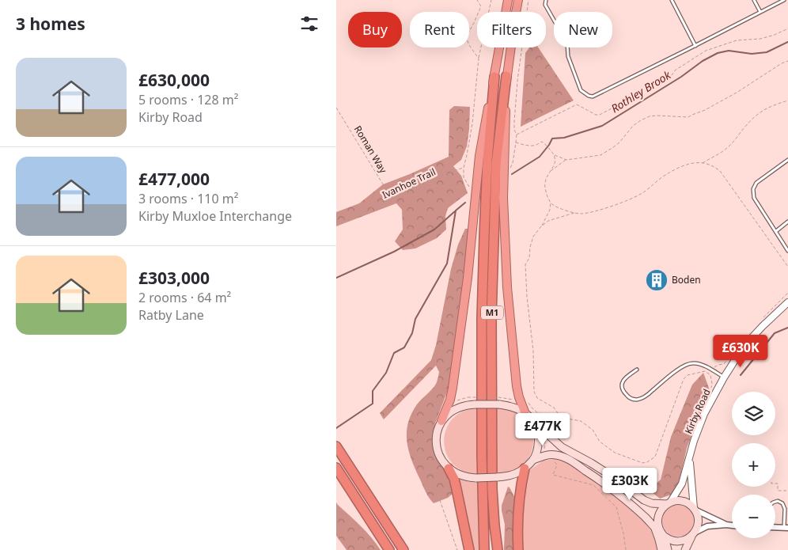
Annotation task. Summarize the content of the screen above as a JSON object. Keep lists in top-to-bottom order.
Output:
{
  "streets": {
    "highway": ["M1"],
    "street": ["Kirby Road"],
    "path": ["Roman Way", "Ivanhoe Trail"]
  },
  "crossings": [
    ["Roman Way", "Ivanhoe Trail"]
  ],
  "water": ["Rothley Brook"],
  "places": {
    "building": ["Boden"]
  },
  "page": {
    "heading": "3 homes",
    "chip": [
      "Buy",
      "Rent",
      "Filters",
      "New"
    ],
    "list": [
      {
        "name": "£630,000",
        "note": "5 rooms · 128 m² · Kirby Road"
      },
      {
        "name": "£477,000",
        "note": "3 rooms · 110 m² · Kirby Muxloe Interchange"
      },
      {
        "name": "£303,000",
        "note": "2 rooms · 64 m² · Ratby Lane"
      }
    ],
    "price": ["£630K", "£477K", "£303K"],
    "map_buttons": ["+", "−"]
  }
}
